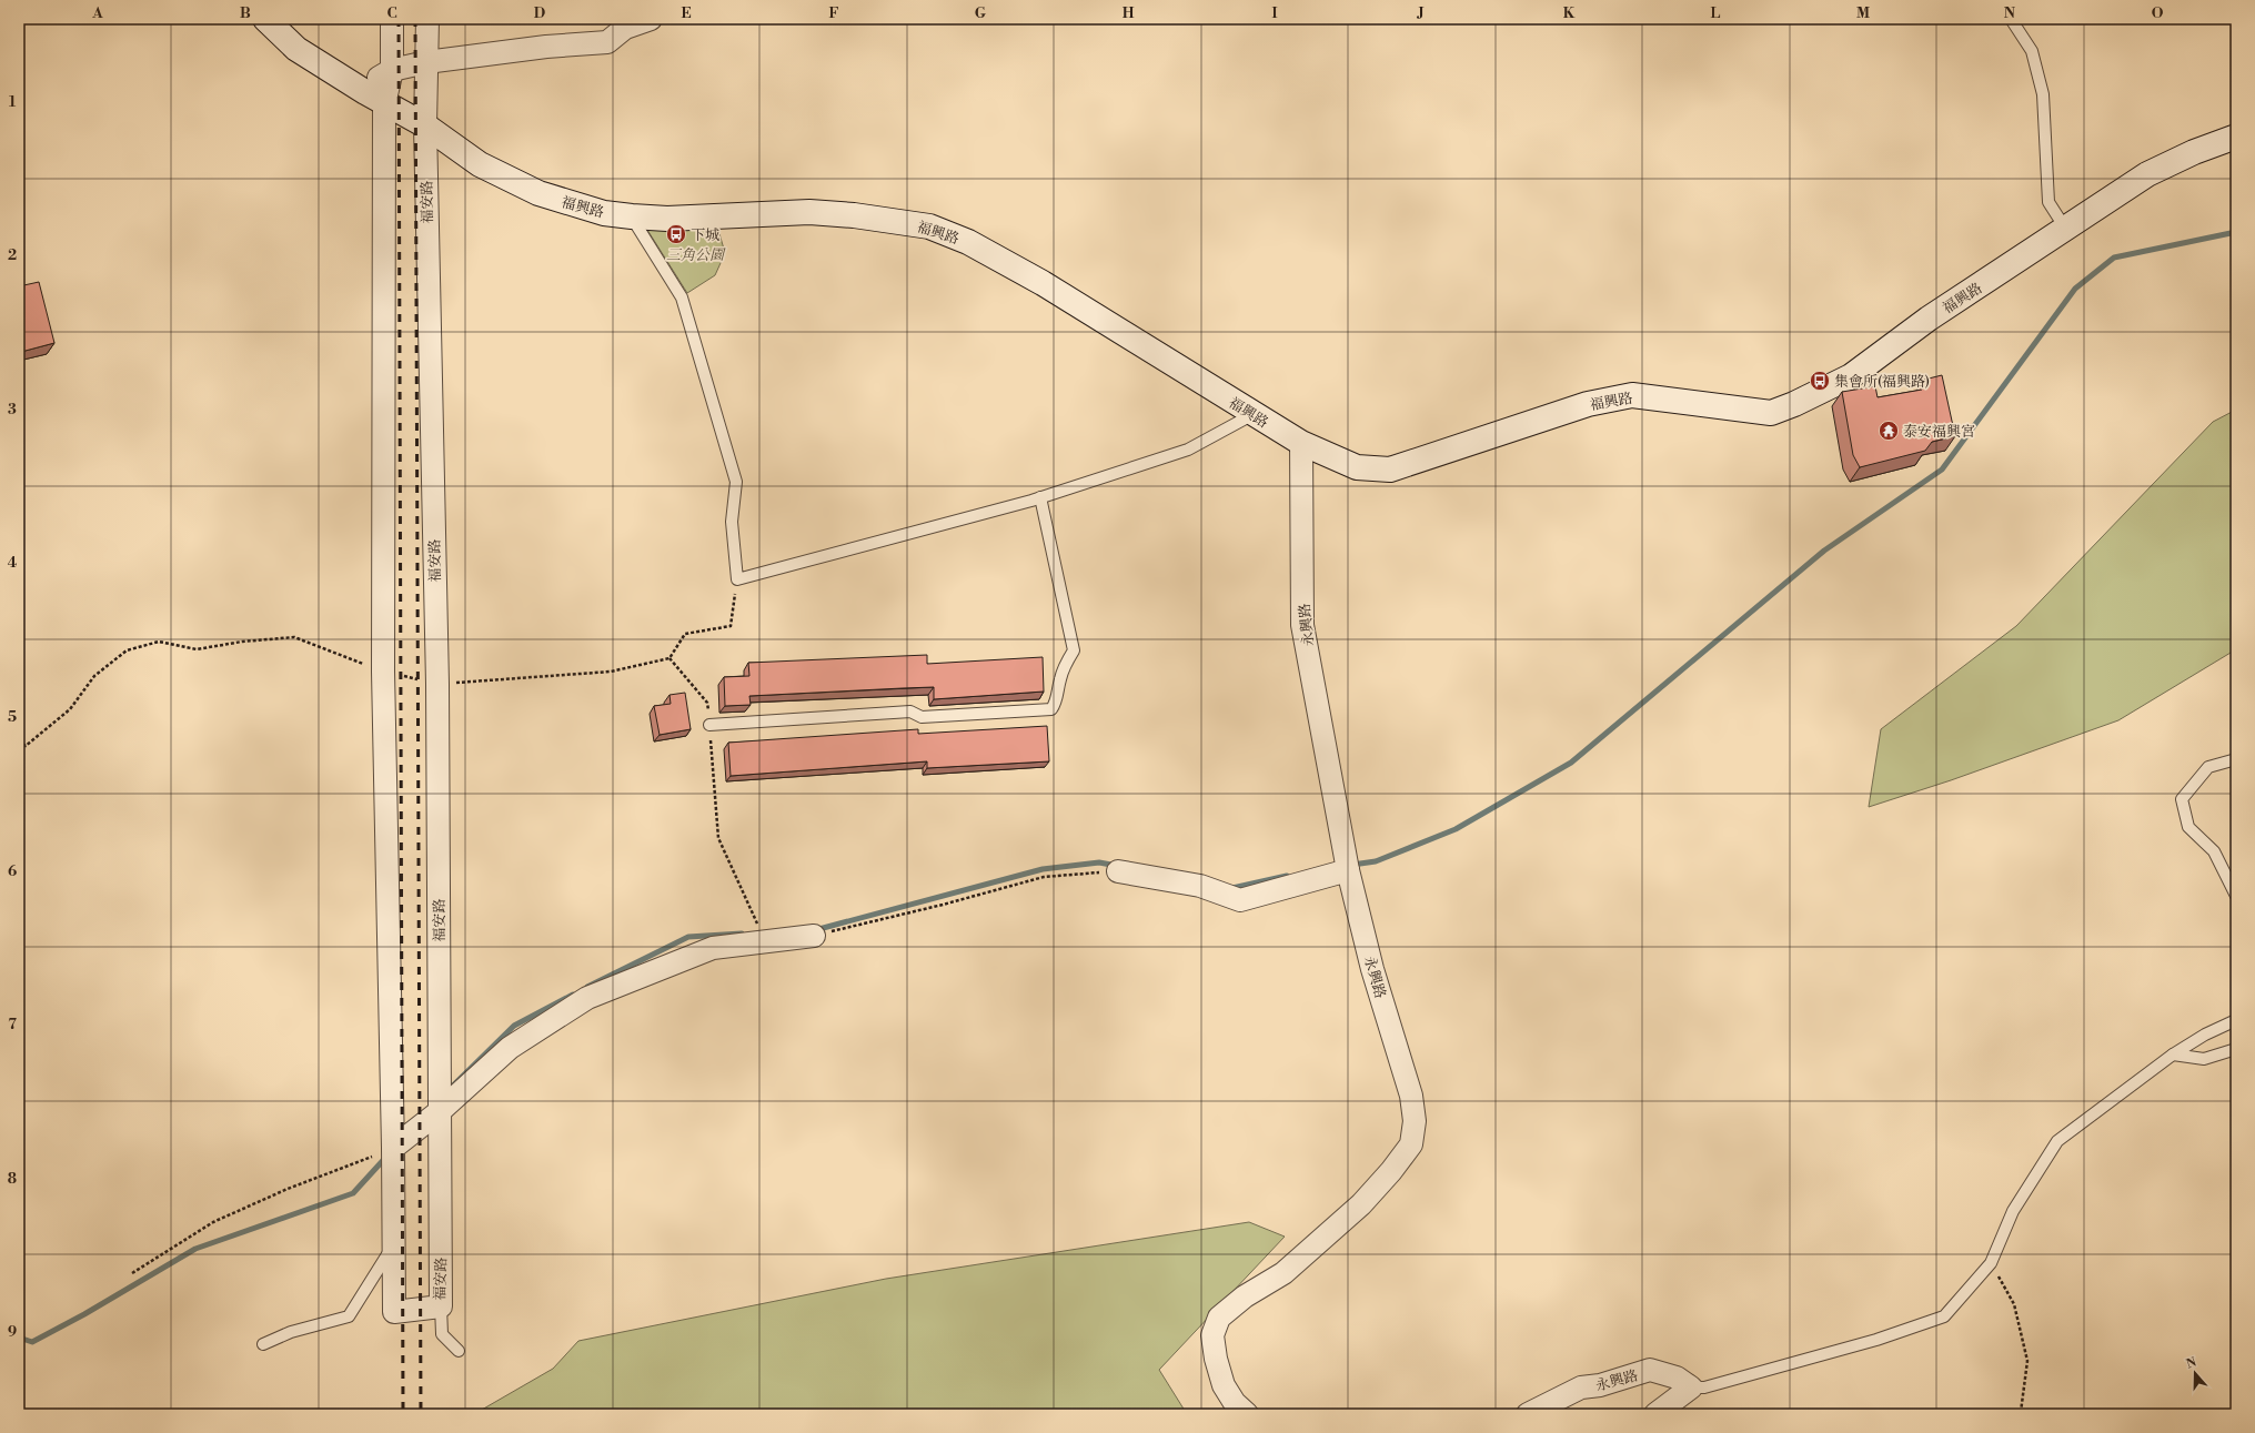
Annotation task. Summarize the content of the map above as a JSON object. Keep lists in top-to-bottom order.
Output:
{
  "streets": {
    "street": ["福安路", "福興路", "永興路"]
  },
  "crossings": [
    ["福安路", "福興路"],
    ["福興路", "永興路"]
  ],
  "parks": ["三角公園"],
  "places": {
    "bus stop": ["下城", "集會所(福興路)"],
    "temple": ["泰安福興宮"]
  },
  "north": "top",
  "grid": {
    "columns": [
      "A",
      "B",
      "C",
      "D",
      "E",
      "F",
      "G",
      "H",
      "I",
      "J",
      "K",
      "L",
      "M",
      "N",
      "O"
    ],
    "rows": [
      "1",
      "2",
      "3",
      "4",
      "5",
      "6",
      "7",
      "8",
      "9"
    ]
  }
}
